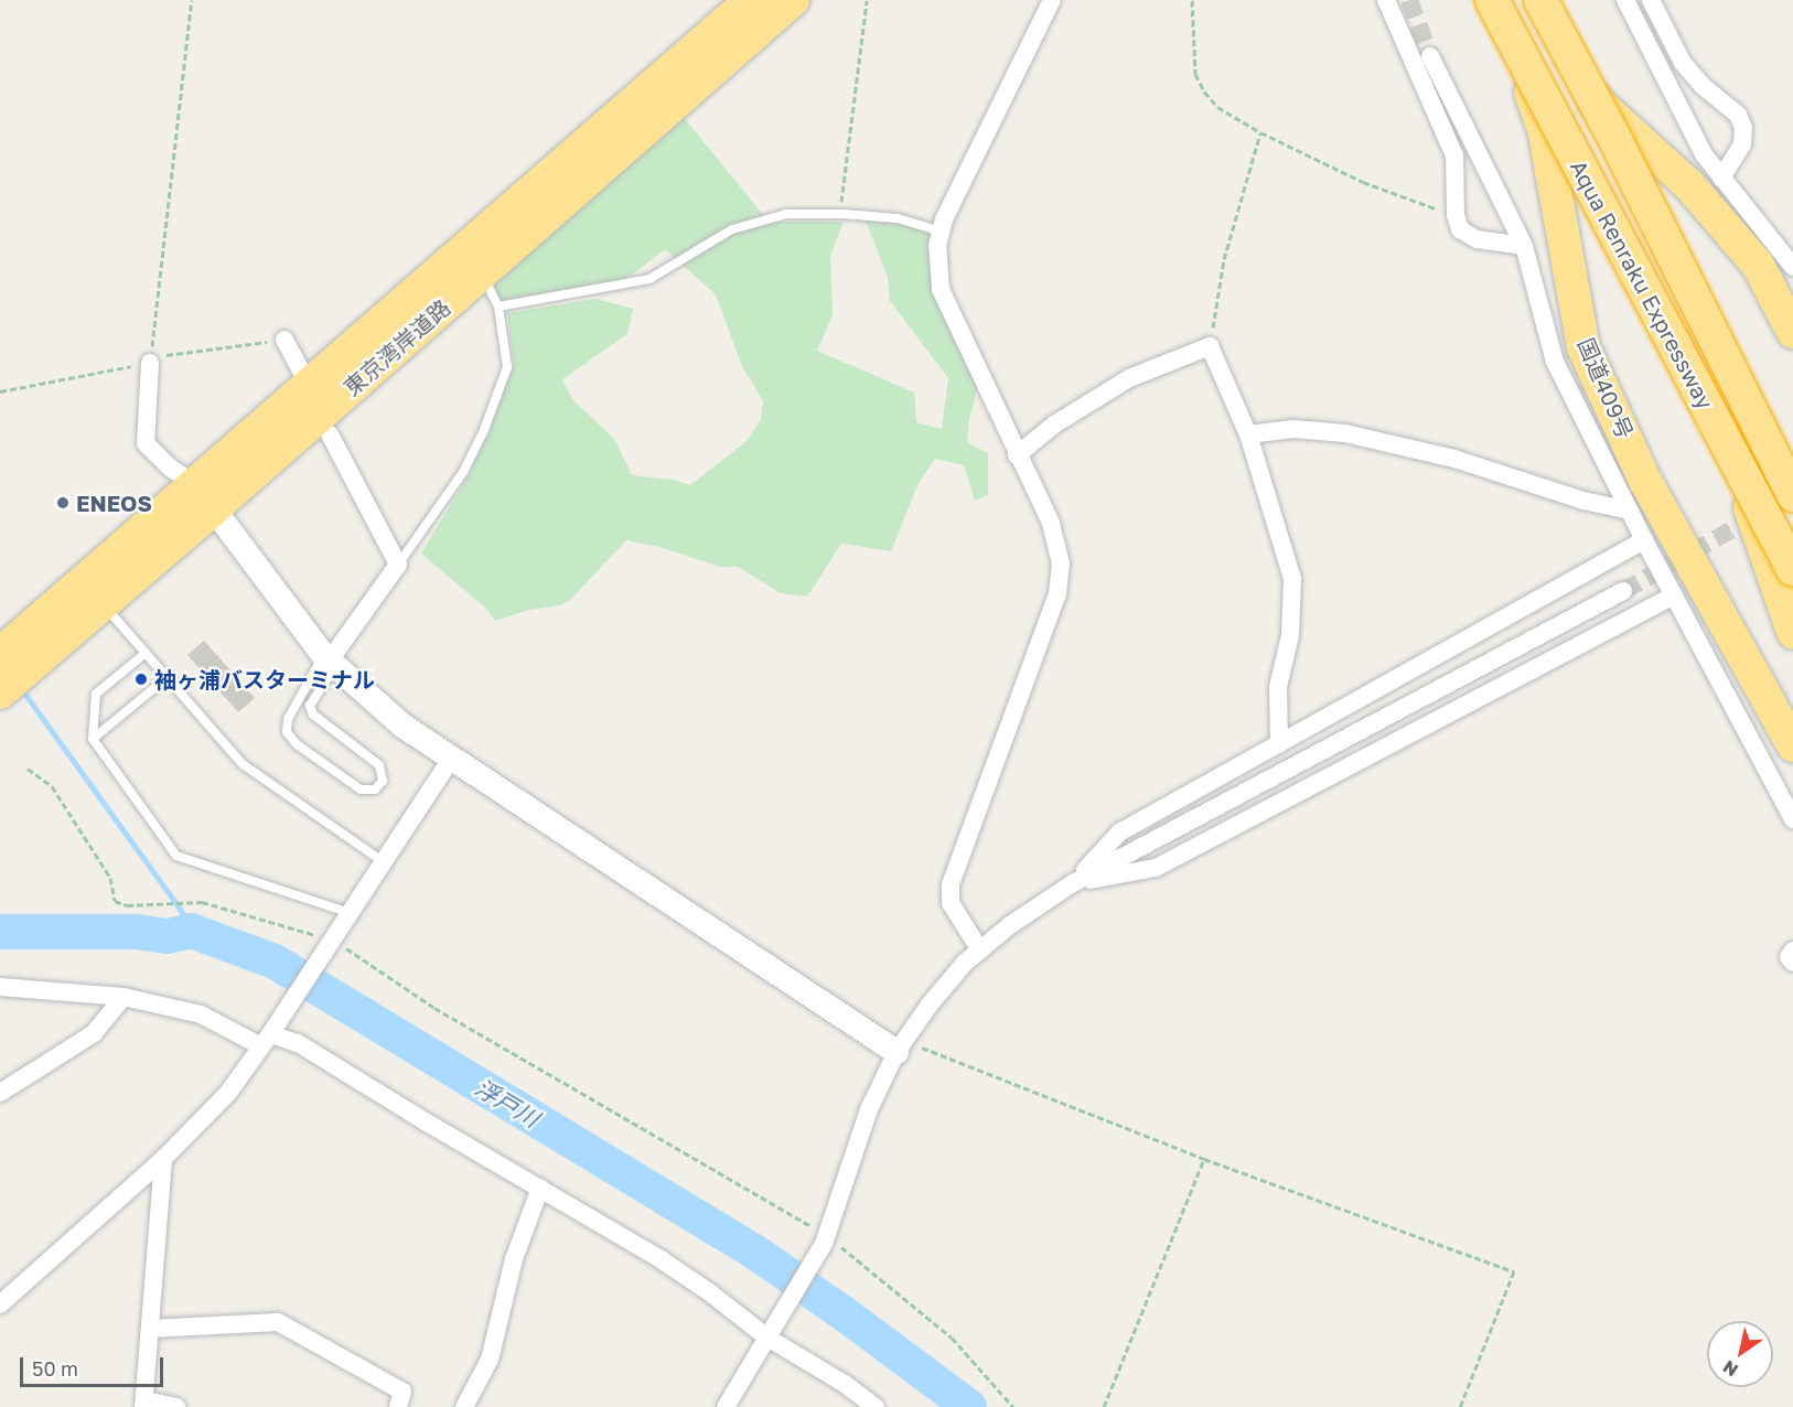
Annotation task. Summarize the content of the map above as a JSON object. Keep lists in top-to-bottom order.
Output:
{
  "streets": {
    "highway": ["Aqua Renraku Expressway", "東京湾岸道路", "国道409号"]
  },
  "crossings": [
    ["Aqua Renraku Expressway", "国道409号"]
  ],
  "water": ["浮戸川"],
  "places": ["ENEOS", "袖ヶ浦バスターミナル"],
  "scale_bar": "50 m",
  "north": "bottom left"
}
